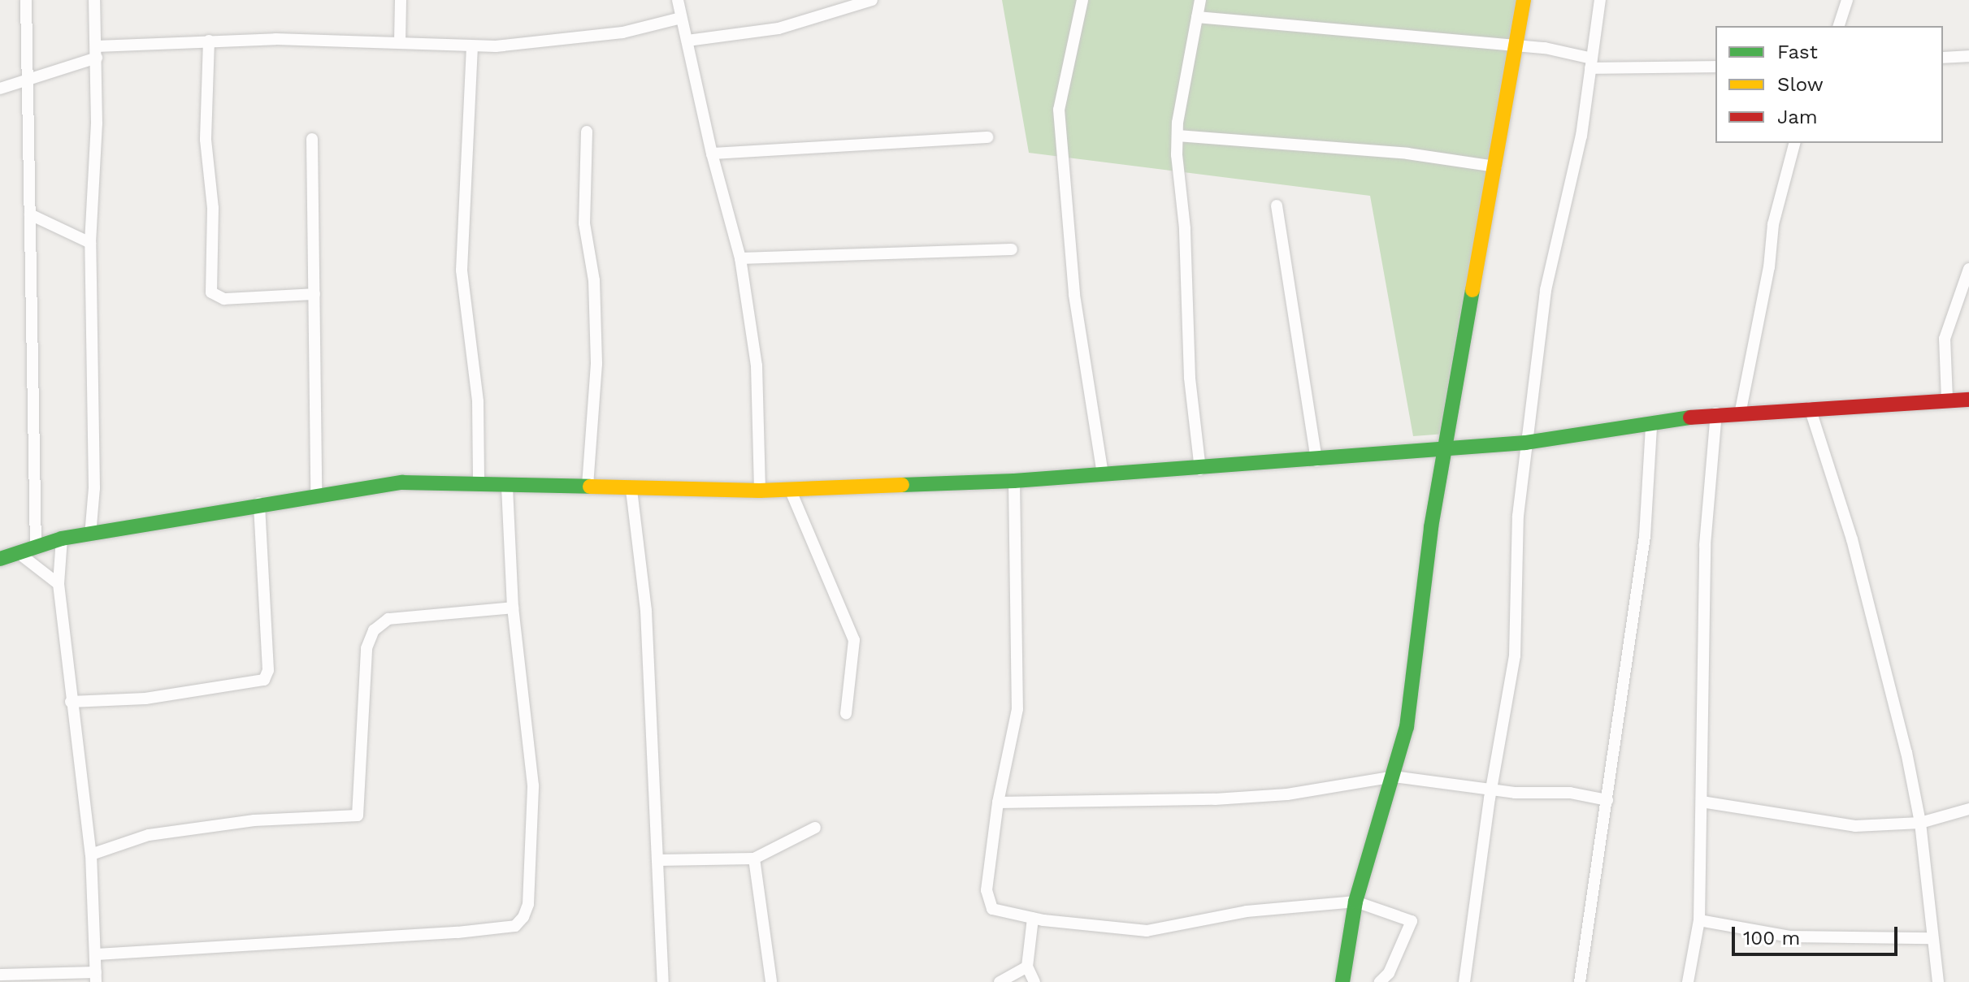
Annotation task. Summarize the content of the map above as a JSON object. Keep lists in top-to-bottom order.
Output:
{
  "legend": ["Fast", "Slow", "Jam"],
  "scale_bar": "100 m"
}
